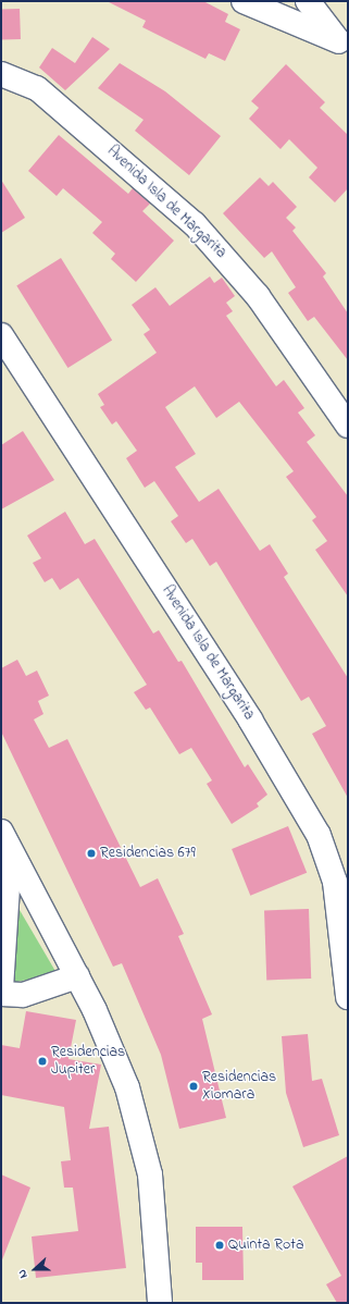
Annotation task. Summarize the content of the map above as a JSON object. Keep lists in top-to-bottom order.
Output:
{
  "streets": {
    "street": ["Avenida Isla de Margarita"]
  },
  "places": [
    "Residencias 679",
    "Residencias Jupiter",
    "Residencias Xiomara",
    "Quinta Rota"
  ],
  "north": "left"
}
